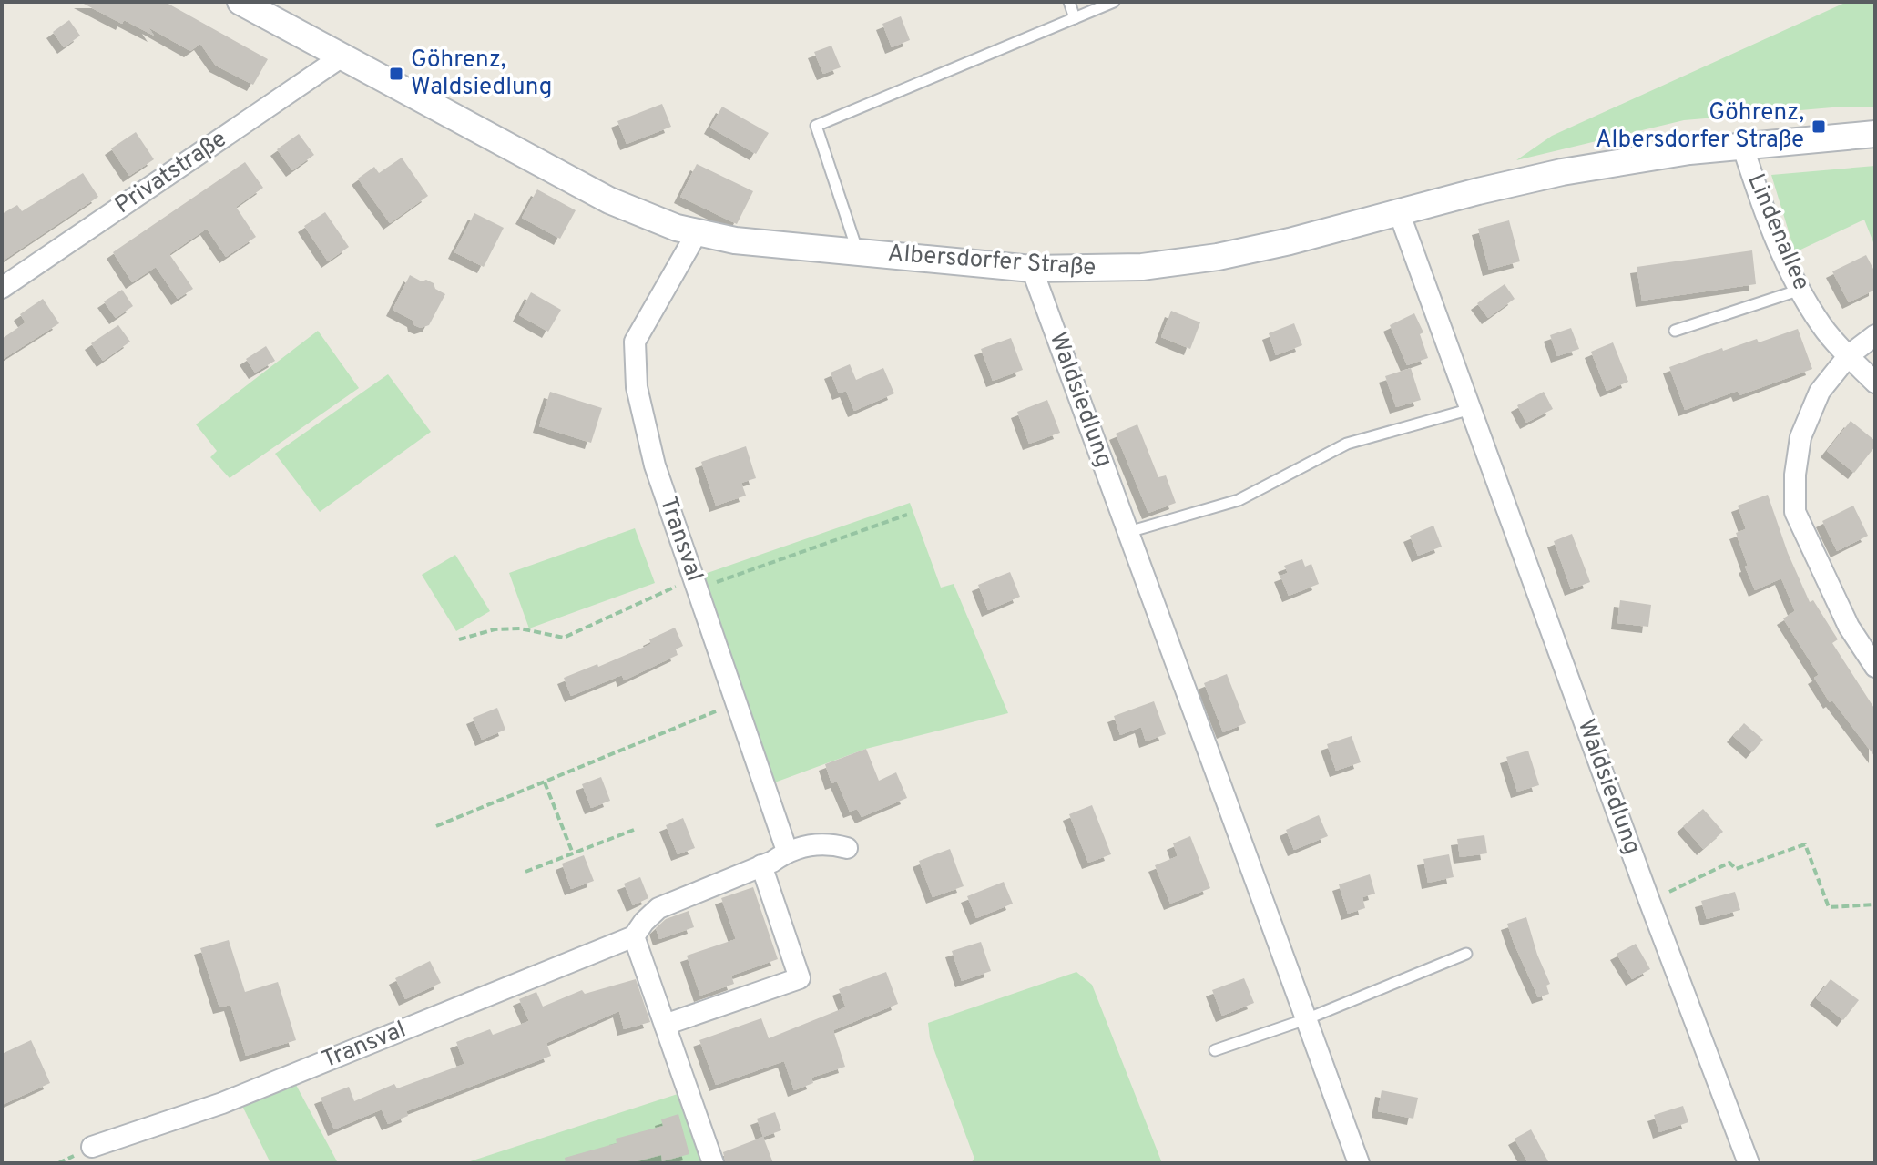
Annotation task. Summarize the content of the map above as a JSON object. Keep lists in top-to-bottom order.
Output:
{
  "streets": {
    "street": [
      "Privatstraße",
      "Lindenallee",
      "Albersdorfer Straße",
      "Waldsiedlung",
      "Transval"
    ]
  },
  "crossings": [
    ["Privatstraße", "Albersdorfer Straße"],
    ["Lindenallee", "Albersdorfer Straße"],
    ["Albersdorfer Straße", "Waldsiedlung"],
    ["Albersdorfer Straße", "Transval"]
  ],
  "places": {
    "transit": ["Göhrenz, Waldsiedlung", "Göhrenz, Albersdorfer Straße"]
  }
}
